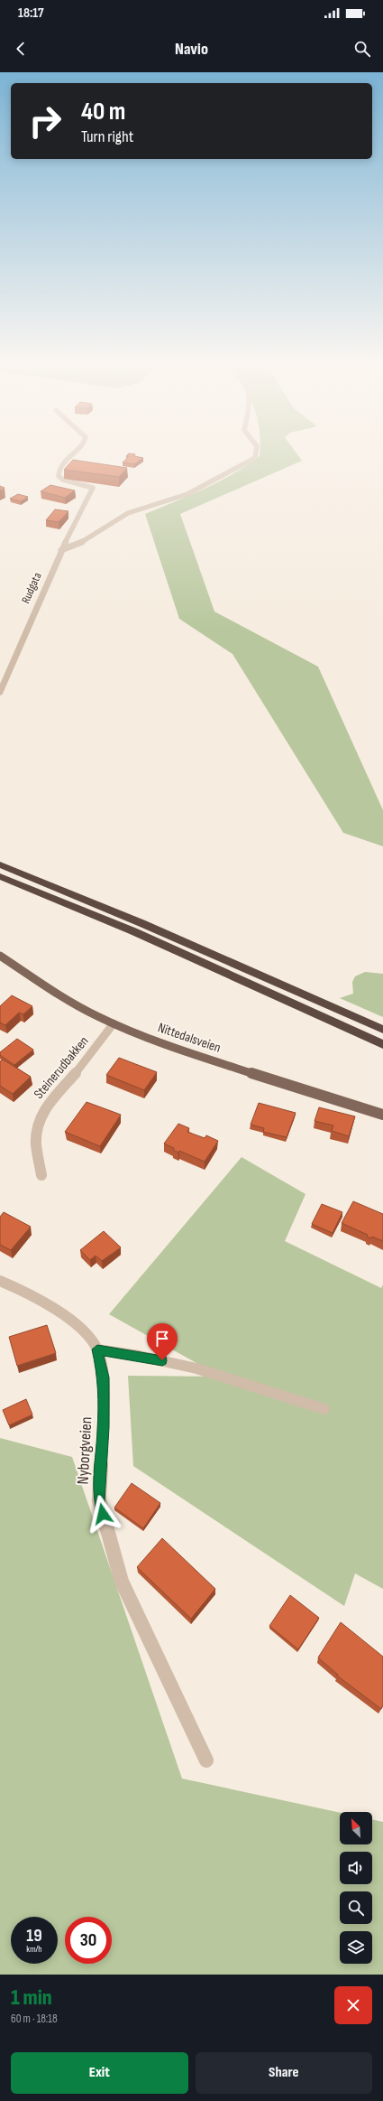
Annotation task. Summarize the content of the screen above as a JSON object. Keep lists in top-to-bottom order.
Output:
{
  "streets": {
    "main road": ["Nittedalsveien"],
    "street": ["Rudgata", "Steinerudbakken", "Nyborgveien"]
  },
  "crossings": [
    ["Nittedalsveien", "Steinerudbakken"]
  ],
  "north": "top left",
  "page": {
    "status": "18:17",
    "header": "Navio",
    "turn": ["40 m", "Turn right"],
    "speed": "19 km/h",
    "limit": "30",
    "heading": ["1 min", "60 m · 18:18"],
    "buttons": ["Exit", "Share"]
  }
}
